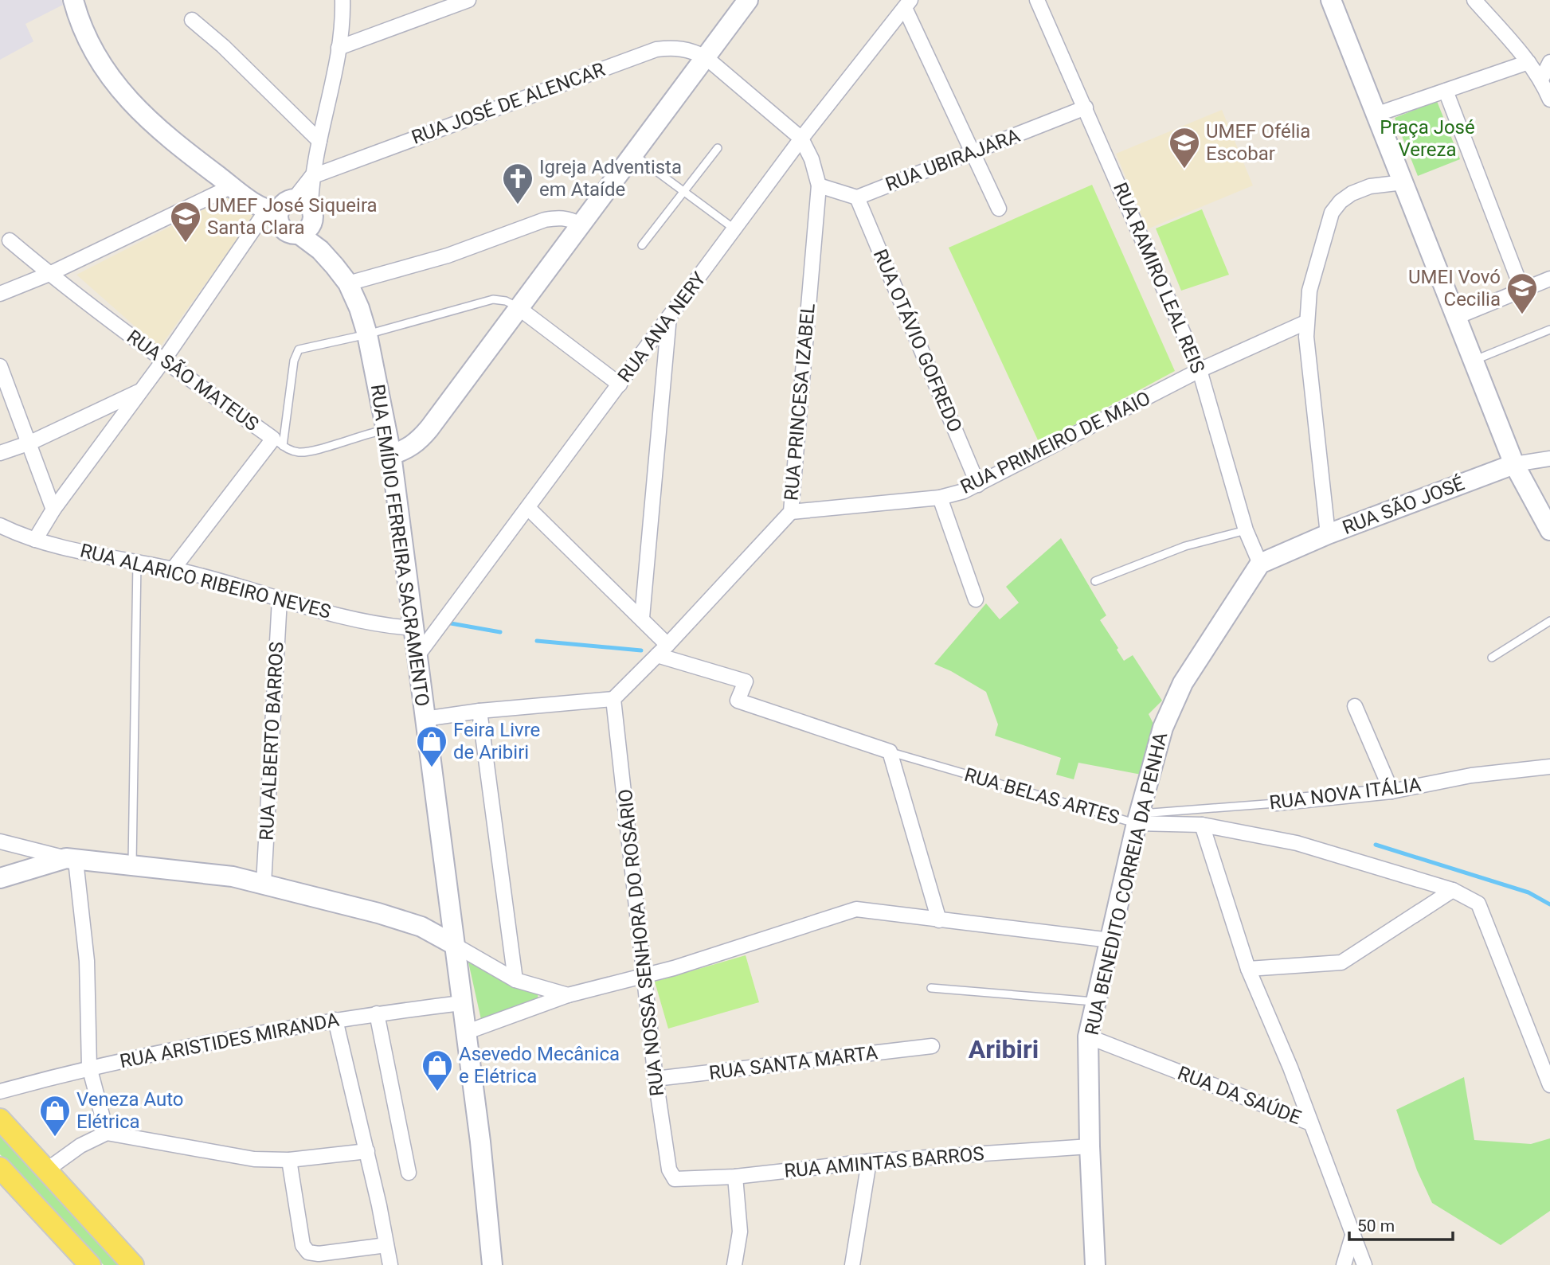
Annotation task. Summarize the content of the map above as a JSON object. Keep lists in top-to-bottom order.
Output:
{
  "streets": {
    "street": [
      "RUA JOSÉ DE ALENCAR",
      "RUA UBIRAJARA",
      "RUA RAMIRO LEAL REIS",
      "RUA ANA NERY",
      "RUA OTÁVIO GOFREDO",
      "RUA SÃO MATEUS",
      "RUA PRINCESA IZABEL",
      "RUA PRIMEIRO DE MAIO",
      "RUA SÃO JOSÉ",
      "RUA EMÍDIO FERREIRA SACRAMENTO",
      "RUA ALARICO RIBEIRO NEVES",
      "RUA ALBERTO BARROS",
      "RUA NOVA ITÁLIA",
      "RUA BELAS ARTES",
      "RUA BENEDITO CORREIA DA PENHA",
      "RUA NOSSA SENHORA DO ROSÁRIO",
      "RUA ARISTIDES MIRANDA",
      "RUA SANTA MARTA",
      "RUA DA SAÚDE",
      "RUA AMINTAS BARROS"
    ]
  },
  "crossings": [
    ["RUA UBIRAJARA", "RUA RAMIRO LEAL REIS"],
    ["RUA UBIRAJARA", "RUA OTÁVIO GOFREDO"],
    ["RUA RAMIRO LEAL REIS", "RUA PRIMEIRO DE MAIO"],
    ["RUA RAMIRO LEAL REIS", "RUA SÃO JOSÉ"],
    ["RUA RAMIRO LEAL REIS", "RUA BENEDITO CORREIA DA PENHA"],
    ["RUA ANA NERY", "RUA PRINCESA IZABEL"],
    ["RUA ANA NERY", "RUA EMÍDIO FERREIRA SACRAMENTO"],
    ["RUA OTÁVIO GOFREDO", "RUA PRIMEIRO DE MAIO"],
    ["RUA SÃO MATEUS", "RUA ALARICO RIBEIRO NEVES"],
    ["RUA PRINCESA IZABEL", "RUA PRIMEIRO DE MAIO"],
    ["RUA PRINCESA IZABEL", "RUA BELAS ARTES"],
    ["RUA PRINCESA IZABEL", "RUA NOSSA SENHORA DO ROSÁRIO"],
    ["RUA SÃO JOSÉ", "RUA BENEDITO CORREIA DA PENHA"],
    ["RUA EMÍDIO FERREIRA SACRAMENTO", "RUA ALARICO RIBEIRO NEVES"],
    ["RUA EMÍDIO FERREIRA SACRAMENTO", "RUA ARISTIDES MIRANDA"],
    ["RUA ALARICO RIBEIRO NEVES", "RUA ALBERTO BARROS"],
    ["RUA NOVA ITÁLIA", "RUA BELAS ARTES"],
    ["RUA NOVA ITÁLIA", "RUA BENEDITO CORREIA DA PENHA"],
    ["RUA BELAS ARTES", "RUA BENEDITO CORREIA DA PENHA"],
    ["RUA BENEDITO CORREIA DA PENHA", "RUA DA SAÚDE"],
    ["RUA BENEDITO CORREIA DA PENHA", "RUA AMINTAS BARROS"],
    ["RUA NOSSA SENHORA DO ROSÁRIO", "RUA SANTA MARTA"],
    ["RUA NOSSA SENHORA DO ROSÁRIO", "RUA AMINTAS BARROS"]
  ],
  "districts": ["Aribiri"],
  "parks": ["Praça José Vereza"],
  "places": {
    "school or university": ["UMEF Ofélia Escobar", "UMEF José Siqueira Santa Clara", "UMEI Vovó Cecilia"],
    "church": ["Igreja Adventista em Ataíde"],
    "shop": ["Feira Livre de Aribiri", "Asevedo Mecânica e Elétrica", "Veneza Auto Elétrica"]
  },
  "scale_bar": "50 m"
}
